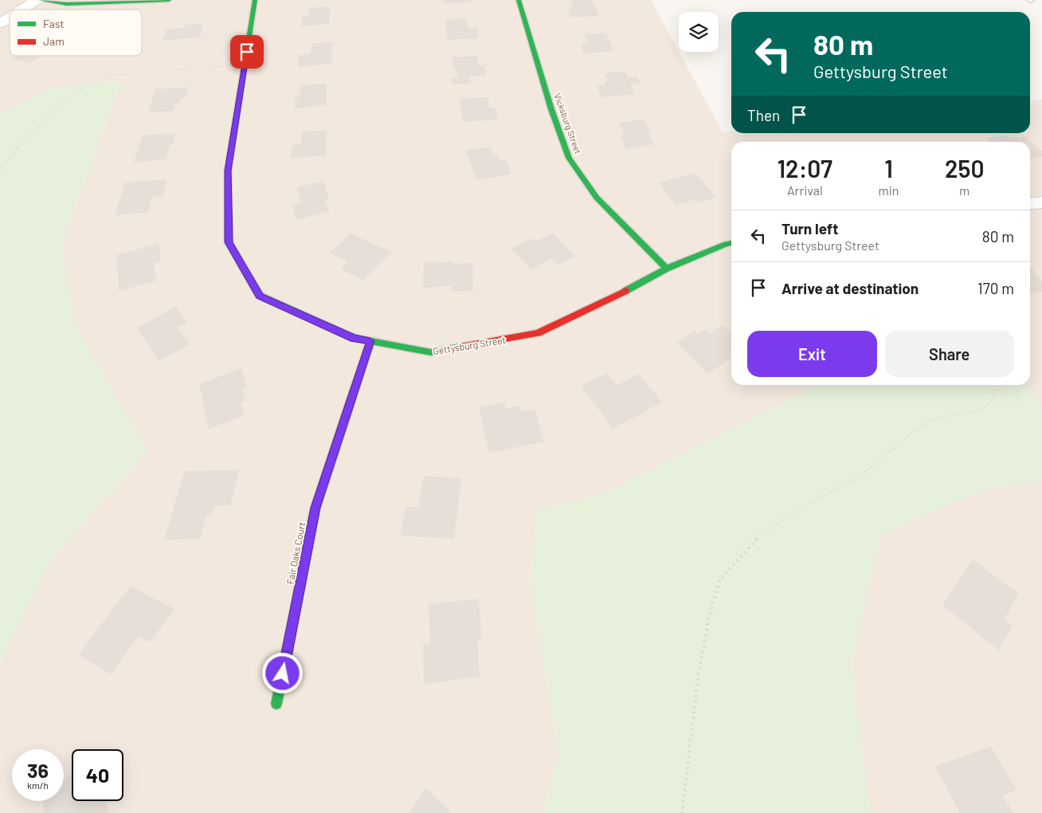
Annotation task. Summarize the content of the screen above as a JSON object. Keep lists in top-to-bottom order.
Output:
{
  "streets": {
    "street": ["Vicksburg Street", "Gettysburg Street", "Fair Oaks Court"]
  },
  "crossings": [
    ["Vicksburg Street", "Gettysburg Street"],
    ["Gettysburg Street", "Fair Oaks Court"]
  ],
  "legend": ["Fast", "Jam"],
  "page": {
    "turn": ["80 m", "Gettysburg Street"],
    "then": "Then",
    "eta": [
      "12:07",
      "Arrival",
      "1",
      "min",
      "250",
      "m"
    ],
    "list": [
      {
        "name": "Turn left",
        "note": "Gettysburg Street",
        "value": "80 m"
      },
      {
        "name": "Arrive at destination",
        "value": "170 m"
      }
    ],
    "buttons": ["Exit", "Share"],
    "speed": "36 km/h",
    "limit": "40"
  }
}
